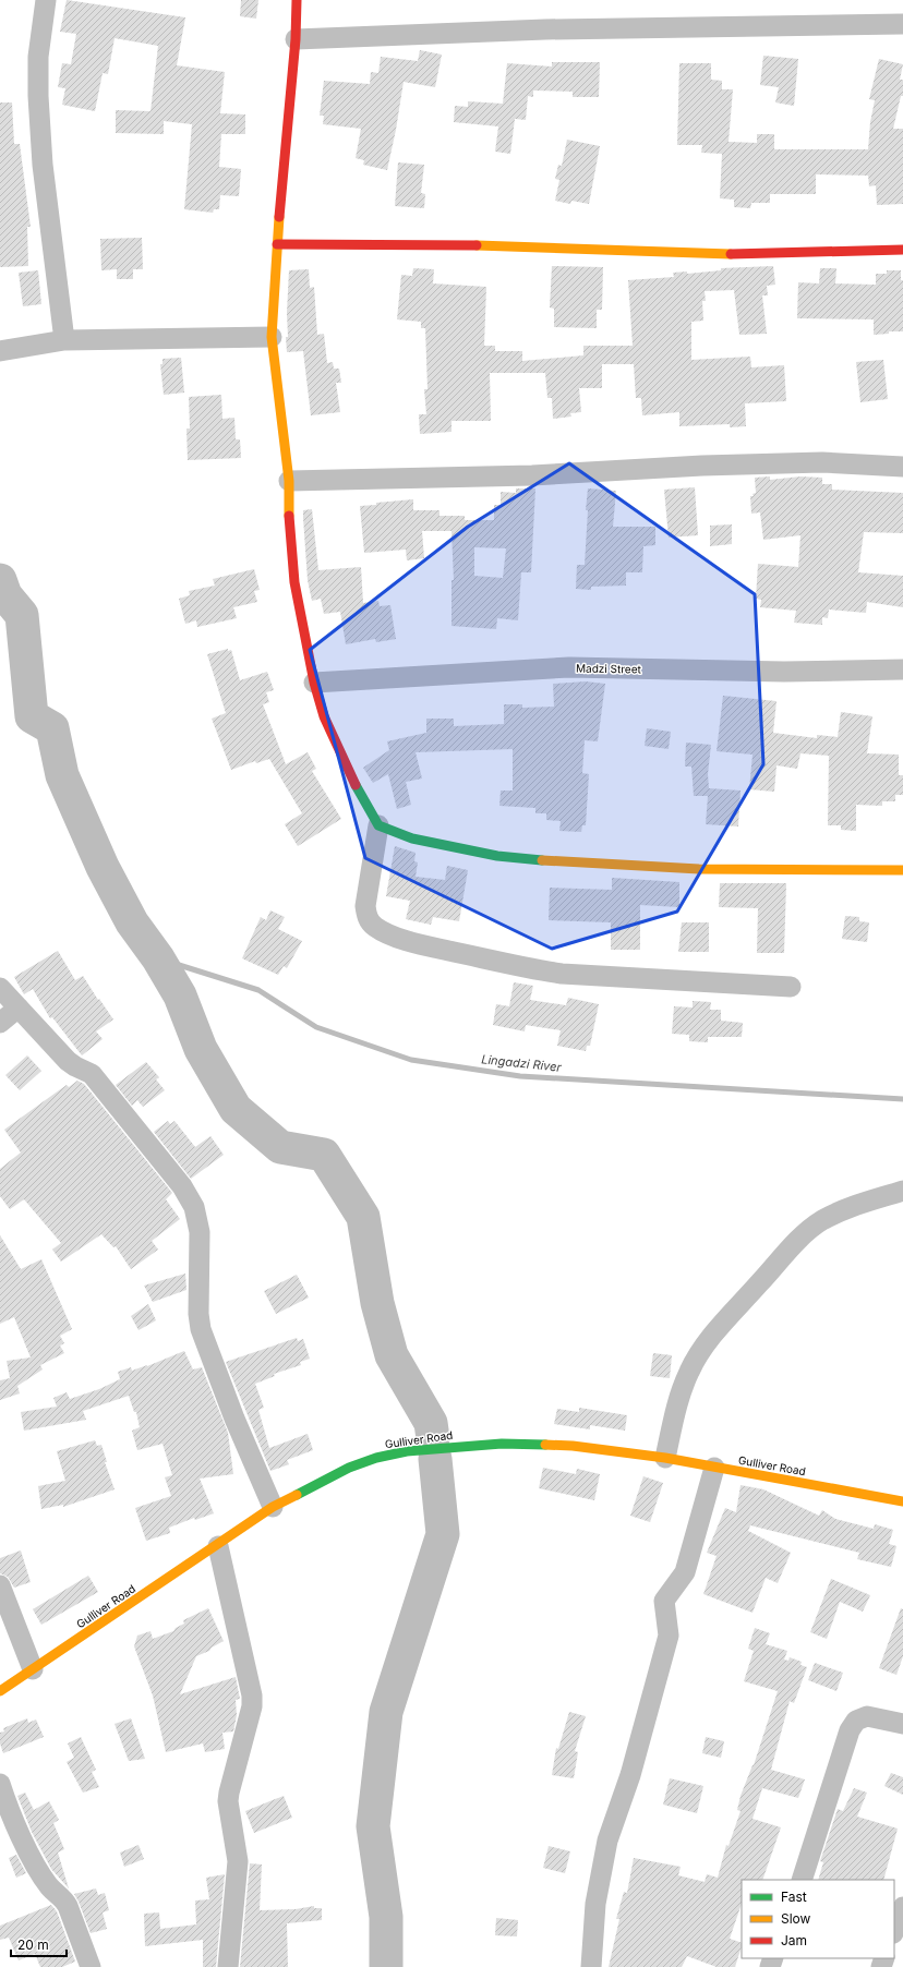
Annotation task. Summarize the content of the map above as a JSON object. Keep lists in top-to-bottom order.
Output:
{
  "streets": {
    "street": ["Madzi Street", "Gulliver Road"]
  },
  "water": ["Lingadzi River"],
  "legend": ["Fast", "Slow", "Jam"],
  "scale_bar": "20 m"
}
